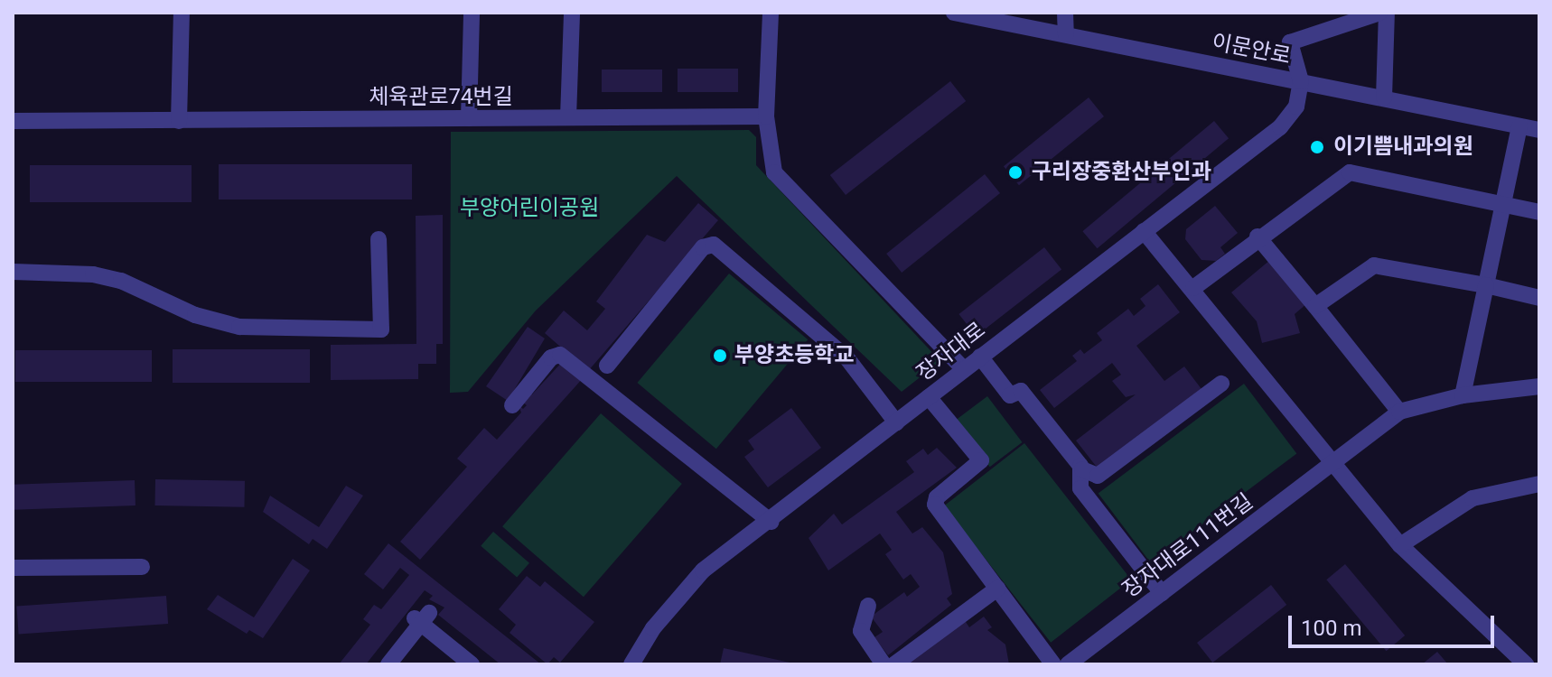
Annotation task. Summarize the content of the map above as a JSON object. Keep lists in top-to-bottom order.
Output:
{
  "streets": {
    "street": [
      "이문안로",
      "체육관로74번길",
      "장자대로",
      "장자대로111번길"
    ]
  },
  "crossings": [
    ["이문안로", "장자대로"]
  ],
  "parks": ["부양어린이공원"],
  "places": ["이기쁨내과의원", "구리장중환산부인과", "부양초등학교"],
  "scale_bar": "100 m"
}
